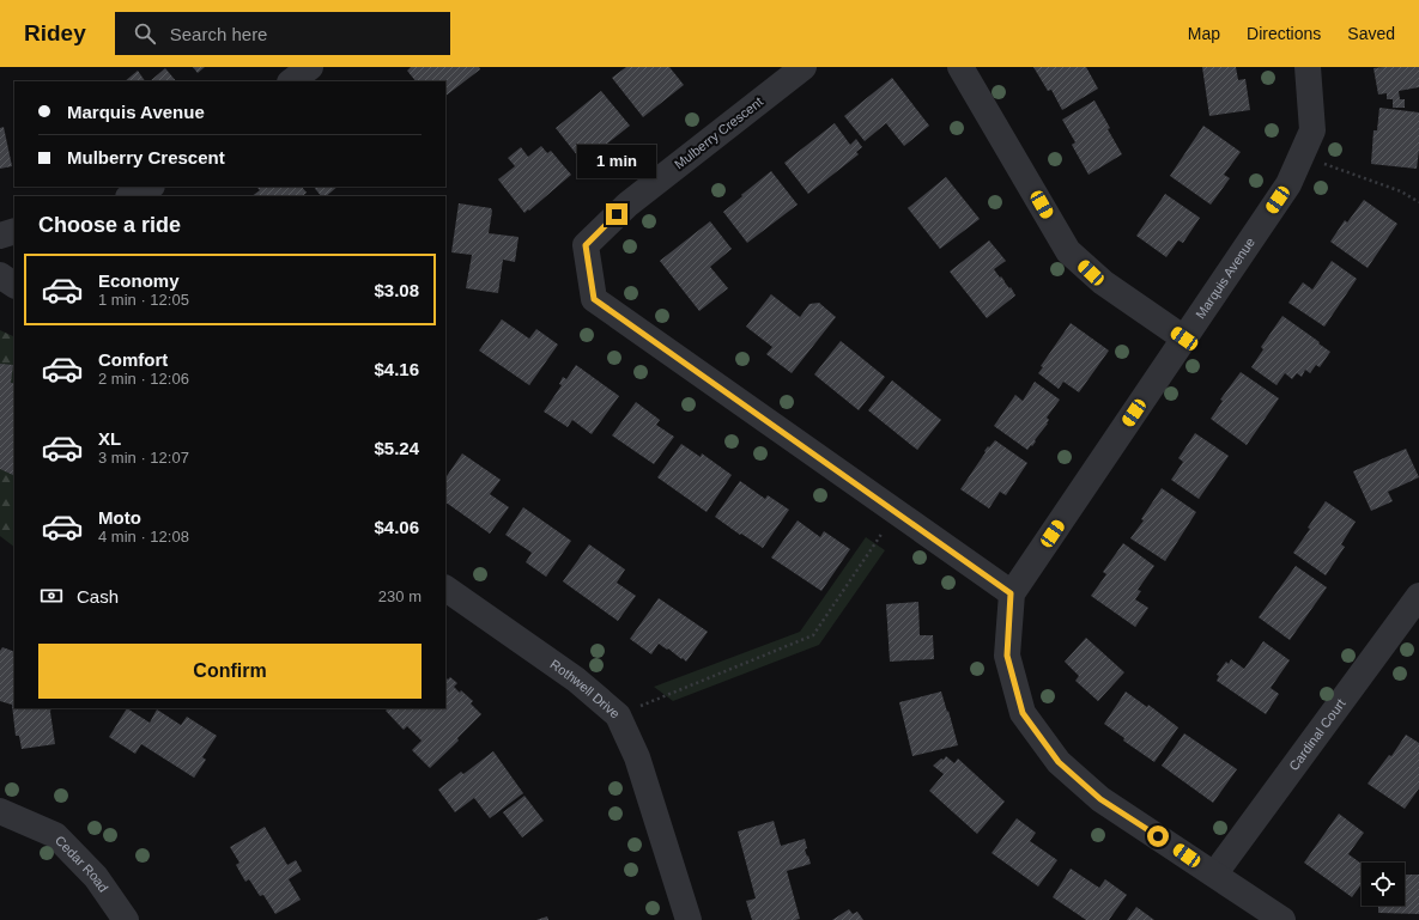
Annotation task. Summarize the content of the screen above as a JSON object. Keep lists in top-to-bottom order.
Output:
{
  "streets": {
    "street": [
      "Mulberry Crescent",
      "Marquis Avenue",
      "Rothwell Drive",
      "Cardinal Court",
      "Cedar Road"
    ]
  },
  "crossings": [
    ["Mulberry Crescent", "Marquis Avenue"]
  ],
  "page": {
    "header": "Ridey",
    "search": "Search here",
    "nav": ["Map", "Directions", "Saved"],
    "banner": ["Marquis Avenue", "Mulberry Crescent"],
    "bubble": "1 min",
    "heading": "Choose a ride",
    "list": [
      {
        "name": "Economy",
        "note": "1 min · 12:05",
        "value": "$3.08"
      },
      {
        "name": "Comfort",
        "note": "2 min · 12:06",
        "value": "$4.16"
      },
      {
        "name": "XL",
        "note": "3 min · 12:07",
        "value": "$5.24"
      },
      {
        "name": "Moto",
        "note": "4 min · 12:08",
        "value": "$4.06"
      }
    ],
    "pay": ["Cash", "230 m"],
    "buttons": "Confirm"
  }
}
